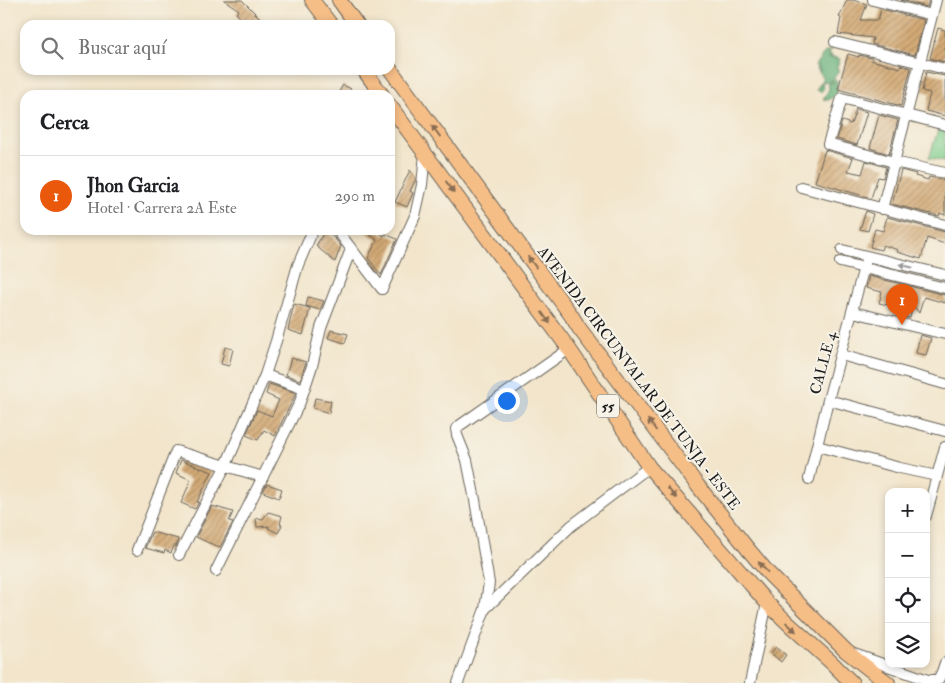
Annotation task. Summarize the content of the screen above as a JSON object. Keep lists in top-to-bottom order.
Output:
{
  "streets": {
    "highway": ["AVENIDA CIRCUNVALAR DE TUNJA - ESTE", "55"],
    "street": ["CALLE 4"]
  },
  "page": {
    "search": "Buscar aquí",
    "heading": "Cerca",
    "list": [
      {
        "mark": "1",
        "name": "Jhon Garcia",
        "note": "Hotel · Carrera 2A Este",
        "value": "290 m"
      }
    ],
    "pins": "1",
    "map_buttons": ["+", "−"]
  }
}
